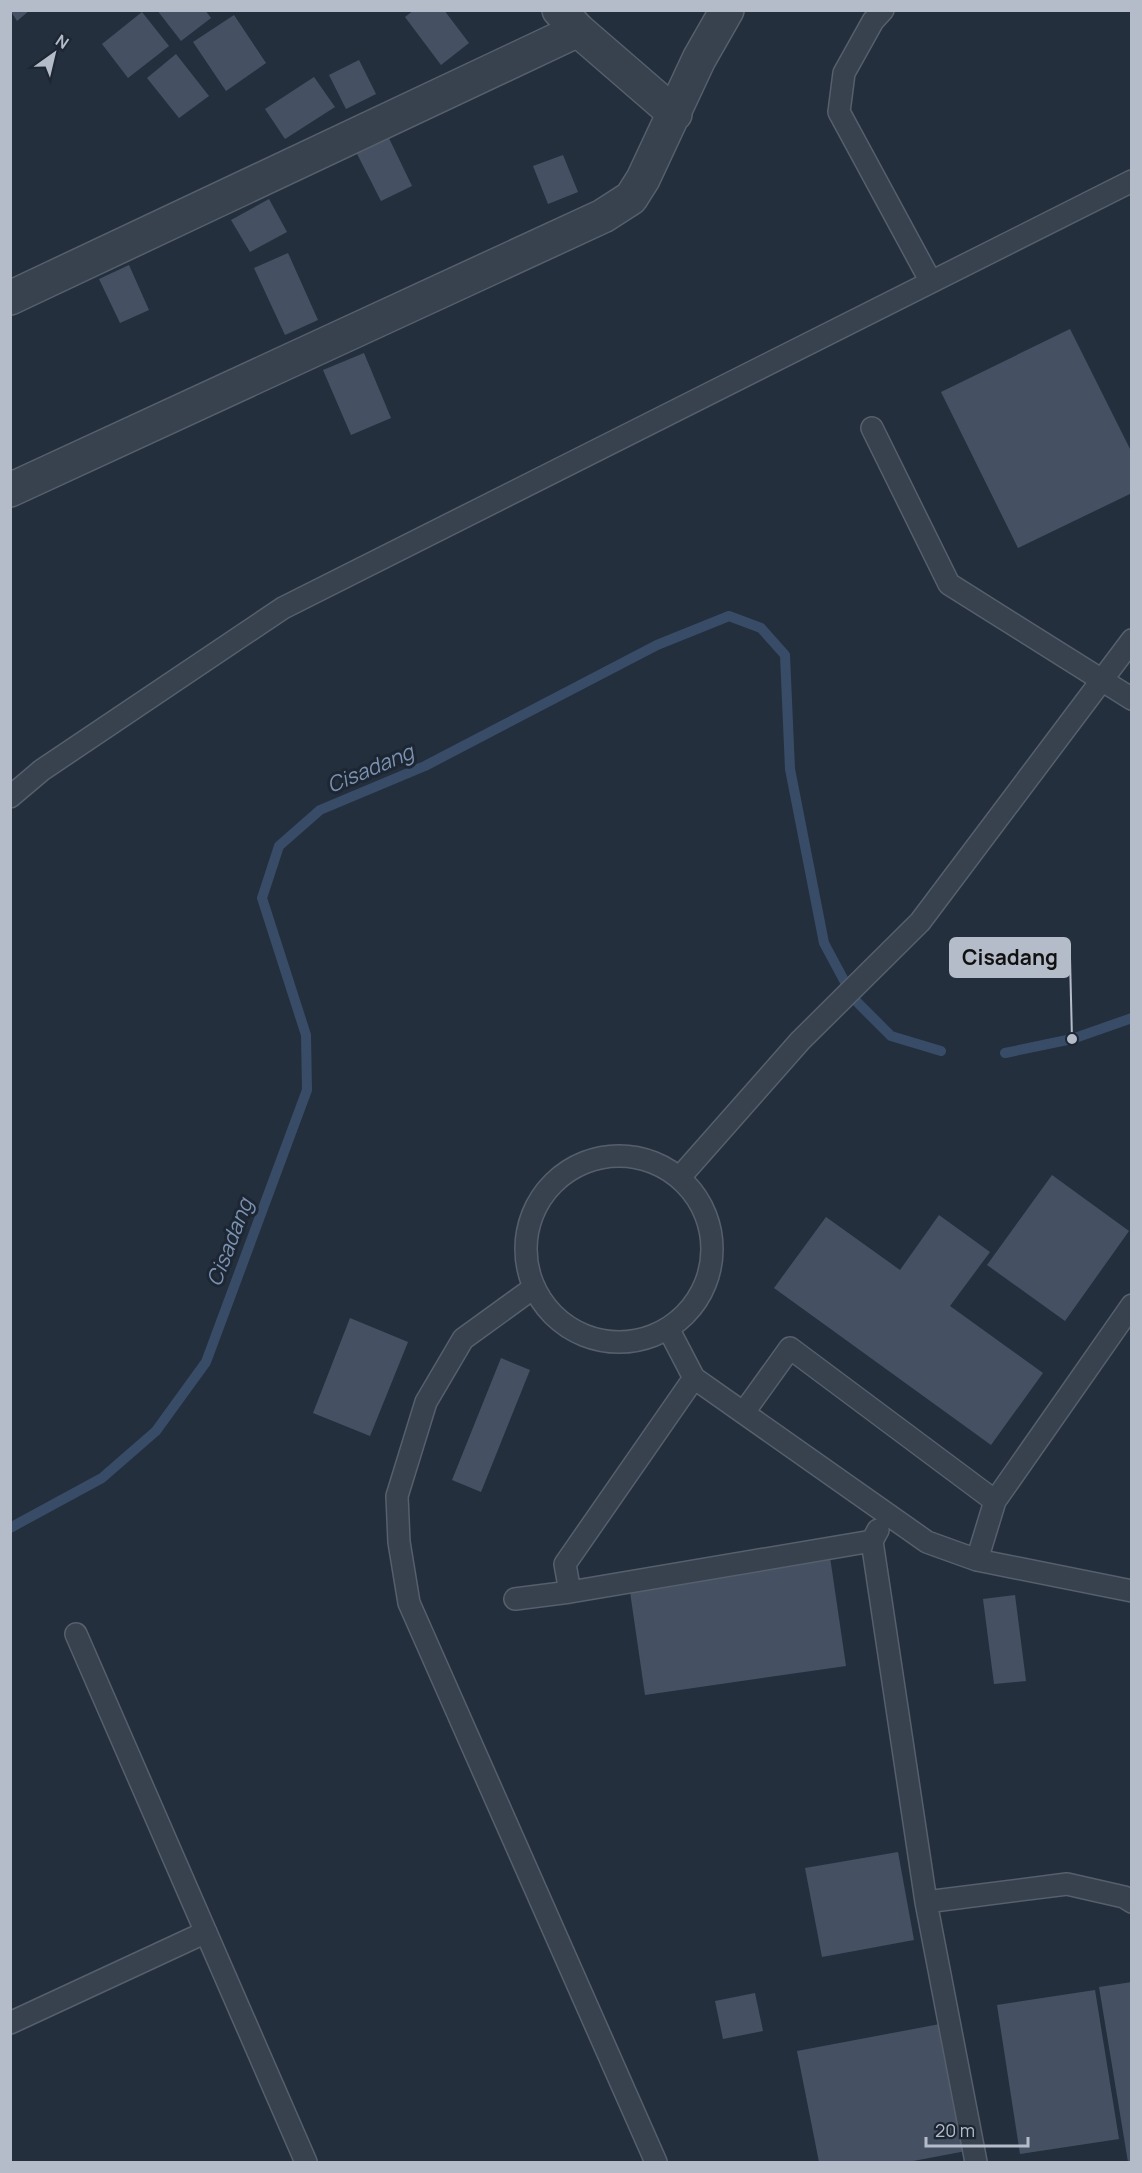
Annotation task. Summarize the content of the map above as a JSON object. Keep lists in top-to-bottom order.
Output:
{
  "water": ["Cisadang"],
  "places": ["Cisadang"],
  "scale_bar": "20 m",
  "north": "top right"
}
